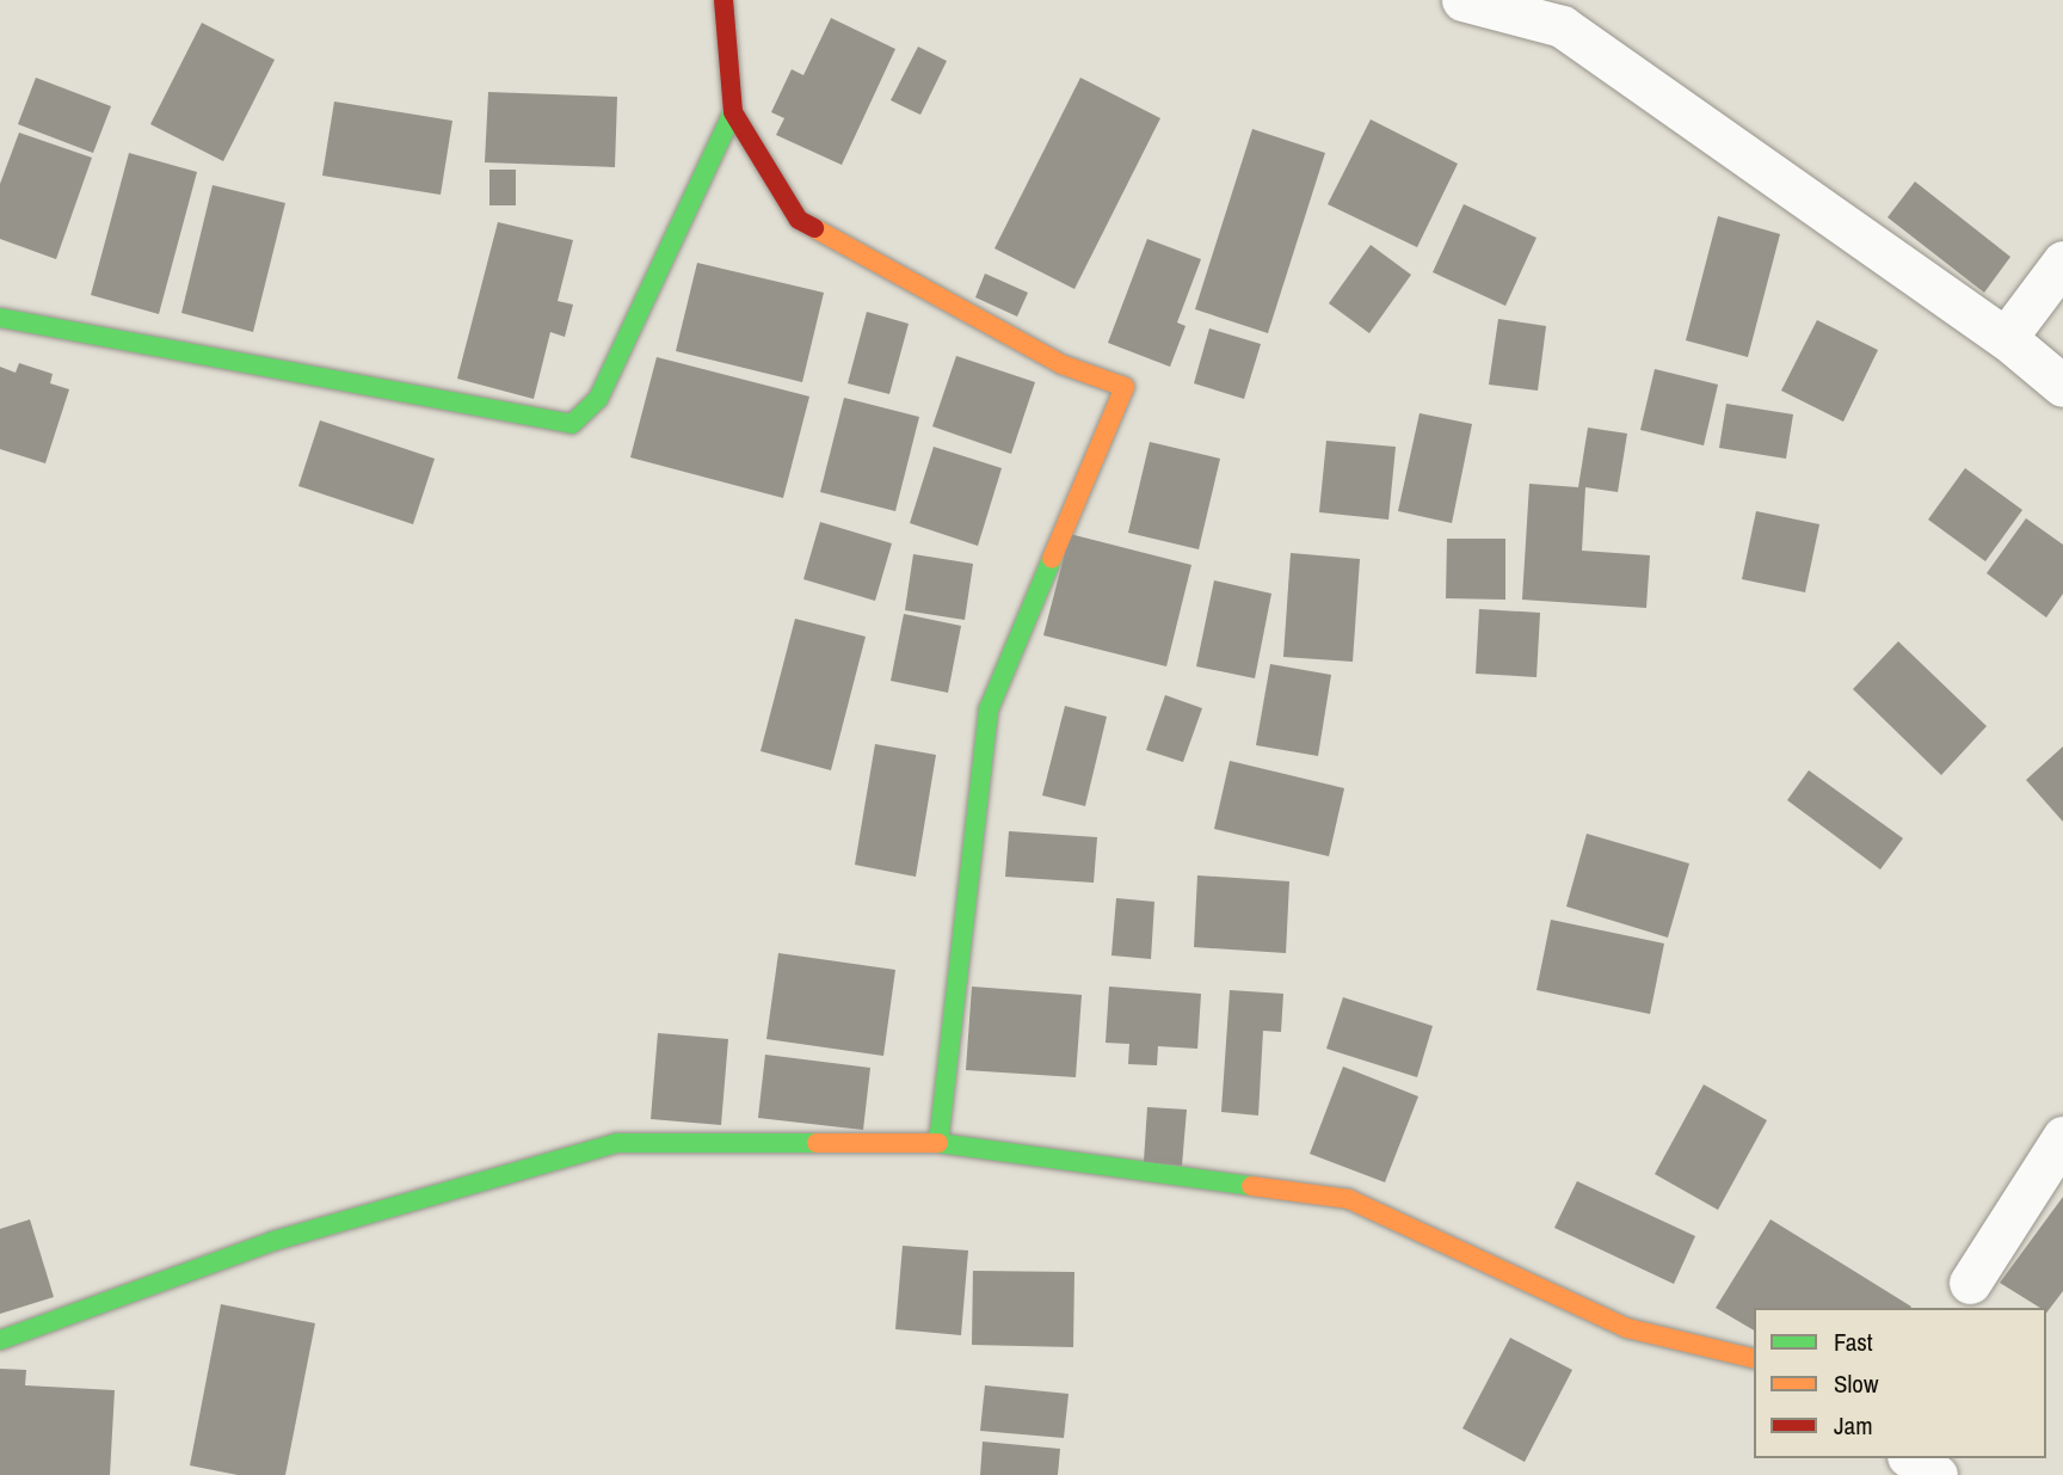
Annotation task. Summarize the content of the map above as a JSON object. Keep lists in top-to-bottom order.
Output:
{
  "legend": ["Fast", "Slow", "Jam"]
}
